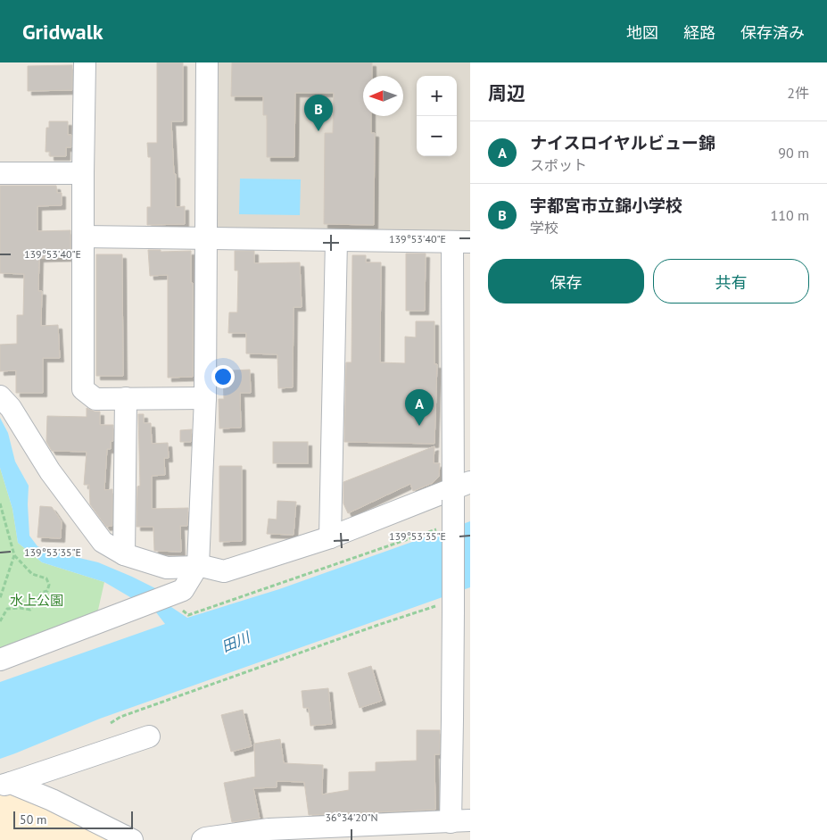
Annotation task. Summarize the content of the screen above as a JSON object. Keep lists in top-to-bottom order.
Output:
{
  "water": ["田川"],
  "parks": ["水上公園"],
  "scale_bar": "50 m",
  "north": "left",
  "page": {
    "header": "Gridwalk",
    "nav": ["地図", "経路", "保存済み"],
    "heading": ["周辺", "2件"],
    "map_buttons": ["+", "−"],
    "pins": ["B", "A"],
    "list": [
      {
        "mark": "A",
        "name": "ナイスロイヤルビュー錦",
        "note": "スポット",
        "value": "90 m"
      },
      {
        "mark": "B",
        "name": "宇都宮市立錦小学校",
        "note": "学校",
        "value": "110 m"
      }
    ],
    "buttons": ["保存", "共有"],
    "scale": "50 m"
  },
  "coordinates": ["139°53'40\"E", "139°53'35\"E", "36°34'20\"N"]
}
